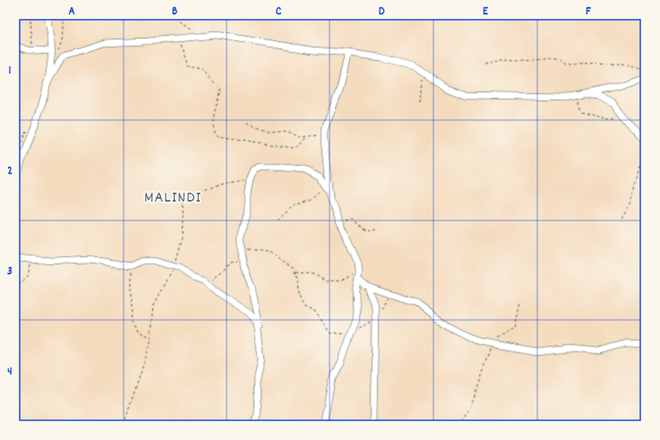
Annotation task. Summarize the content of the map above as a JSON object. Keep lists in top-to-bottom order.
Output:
{
  "districts": ["MALINDI"],
  "grid": {
    "columns": [
      "A",
      "B",
      "C",
      "D",
      "E",
      "F"
    ],
    "rows": [
      "1",
      "2",
      "3",
      "4"
    ]
  }
}
